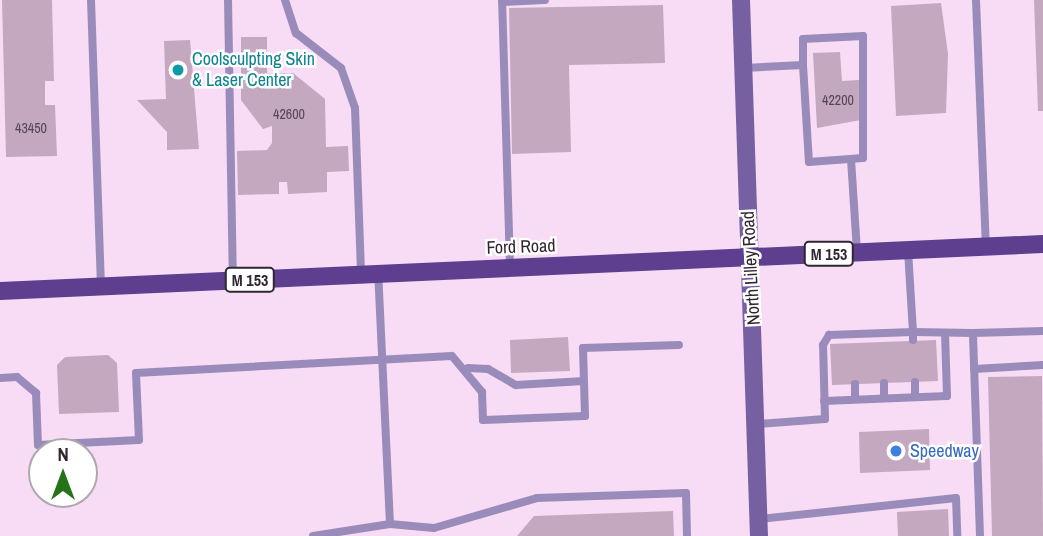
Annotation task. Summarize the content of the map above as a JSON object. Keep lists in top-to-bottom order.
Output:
{
  "streets": {
    "main road": ["Ford Road", "M 153"],
    "street": ["North Lilley Road"]
  },
  "crossings": [
    ["Ford Road", "North Lilley Road"]
  ],
  "places": ["Coolsculpting Skin & Laser Center", "Speedway"],
  "house_numbers": ["42200", "42600", "43450"],
  "north": "top"
}
